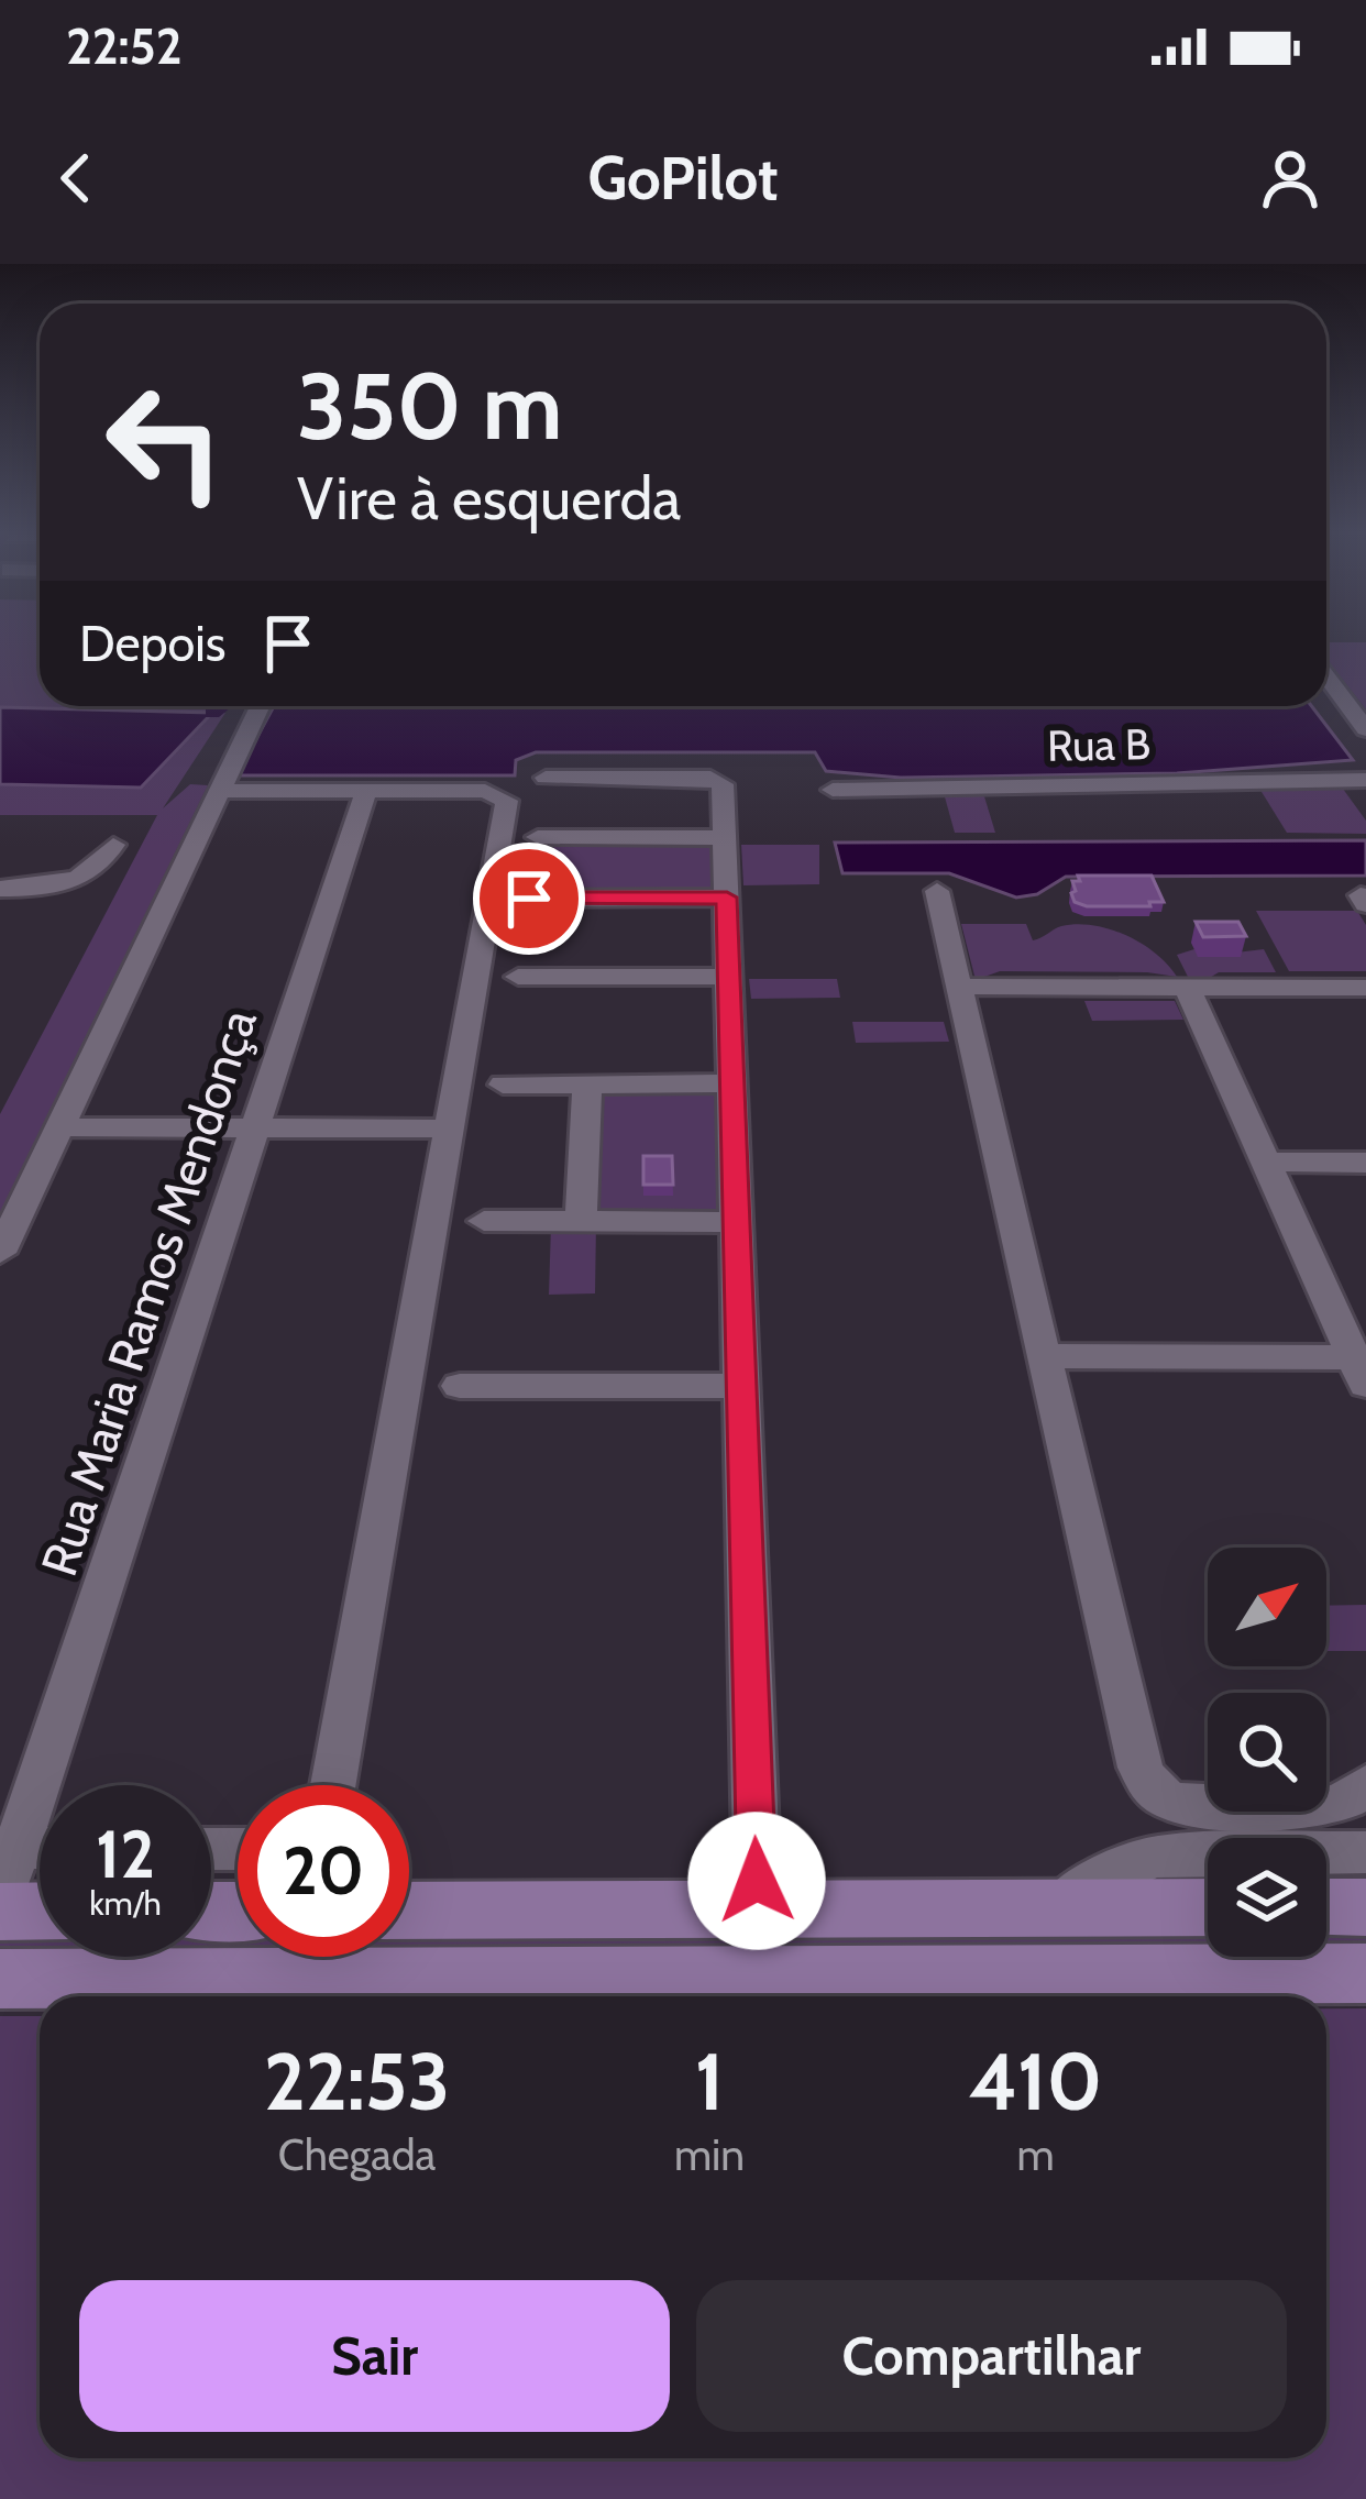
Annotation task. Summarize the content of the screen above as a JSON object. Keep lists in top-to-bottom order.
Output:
{
  "streets": {
    "street": ["Rua B", "Rua Maria Ramos Mendonça"]
  },
  "north": "top right",
  "page": {
    "status": "22:52",
    "header": "GoPilot",
    "turn": ["350 m", "Vire à esquerda"],
    "then": "Depois",
    "speed": "12 km/h",
    "limit": "20",
    "eta": [
      "22:53",
      "Chegada",
      "1",
      "min",
      "410",
      "m"
    ],
    "buttons": ["Sair", "Compartilhar"]
  }
}
